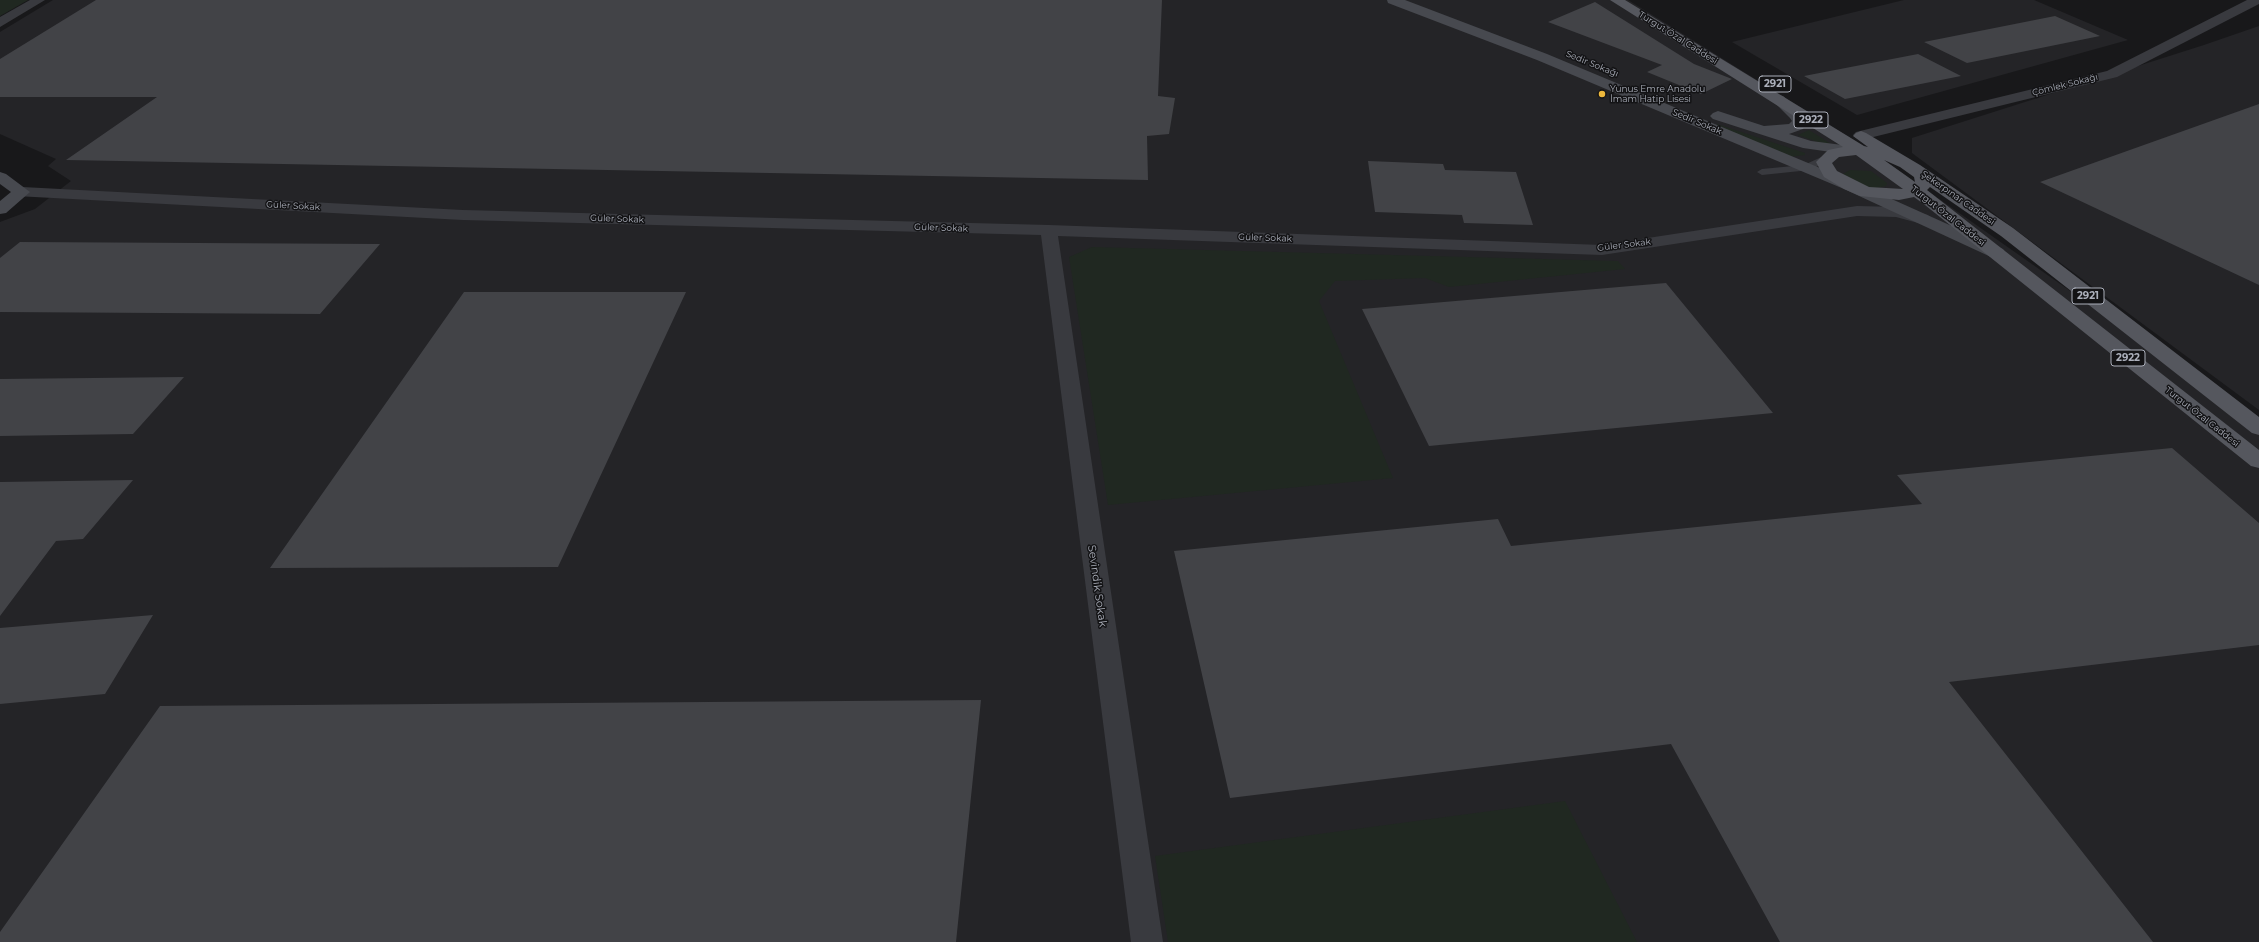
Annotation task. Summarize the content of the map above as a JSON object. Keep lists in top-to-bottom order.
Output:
{
  "streets": {
    "main road": [
      "Turgut Özal Caddesi",
      "2921",
      "2922",
      "Şekerpınar Caddesi"
    ],
    "street": [
      "Sedir Sokağı",
      "Çömlek Sokağı",
      "Sedir Sokak",
      "Güler Sokak",
      "Sevindik Sokak"
    ]
  },
  "crossings": [
    ["Turgut Özal Caddesi", "Sedir Sokağı"],
    ["Turgut Özal Caddesi", "2921"],
    ["Turgut Özal Caddesi", "Çömlek Sokağı"],
    ["Turgut Özal Caddesi", "Sedir Sokak"],
    ["Turgut Özal Caddesi", "Şekerpınar Caddesi"],
    ["Sedir Sokağı", "2921"],
    ["Sedir Sokağı", "Çömlek Sokağı"],
    ["Sedir Sokağı", "Şekerpınar Caddesi"],
    ["2921", "Çömlek Sokağı"],
    ["2921", "Şekerpınar Caddesi"],
    ["Çömlek Sokağı", "Şekerpınar Caddesi"],
    ["Güler Sokak", "Sevindik Sokak"]
  ],
  "places": ["Yunus Emre Anadolu İmam Hatip Lisesi"]
}
